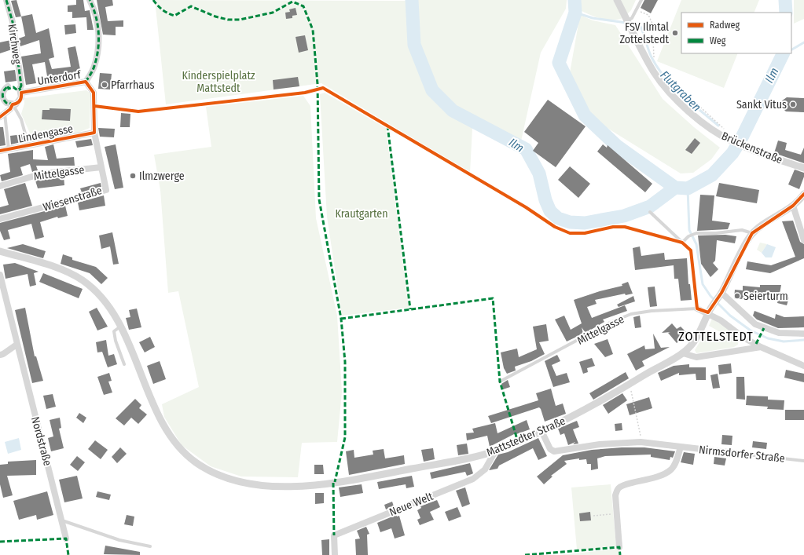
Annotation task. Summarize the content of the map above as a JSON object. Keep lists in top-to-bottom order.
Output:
{
  "streets": {
    "street": [
      "Kirchweg",
      "Unterdorf",
      "Lindengasse",
      "Brückenstraße",
      "Mittelgasse",
      "Wiesenstraße",
      "Mattstedter Straße",
      "Nordstraße",
      "Nirmsdorfer Straße",
      "Neue Welt"
    ]
  },
  "crossings": [
    ["Kirchweg", "Unterdorf"],
    ["Unterdorf", "Wiesenstraße"],
    ["Lindengasse", "Wiesenstraße"],
    ["Mittelgasse", "Wiesenstraße"],
    ["Mittelgasse", "Mattstedter Straße"],
    ["Mattstedter Straße", "Nirmsdorfer Straße"],
    ["Mattstedter Straße", "Neue Welt"]
  ],
  "districts": ["ZOTTELSTEDT"],
  "water": ["Ilm", "Flutgraben"],
  "parks": ["Kinderspielplatz Mattstedt", "Krautgarten"],
  "places": [
    "FSV Ilmtal Zottelstedt",
    "Pfarrhaus",
    "Sankt Vitus",
    "Ilmzwerge",
    "Seierturm"
  ],
  "legend": ["Radweg", "Weg"]
}
